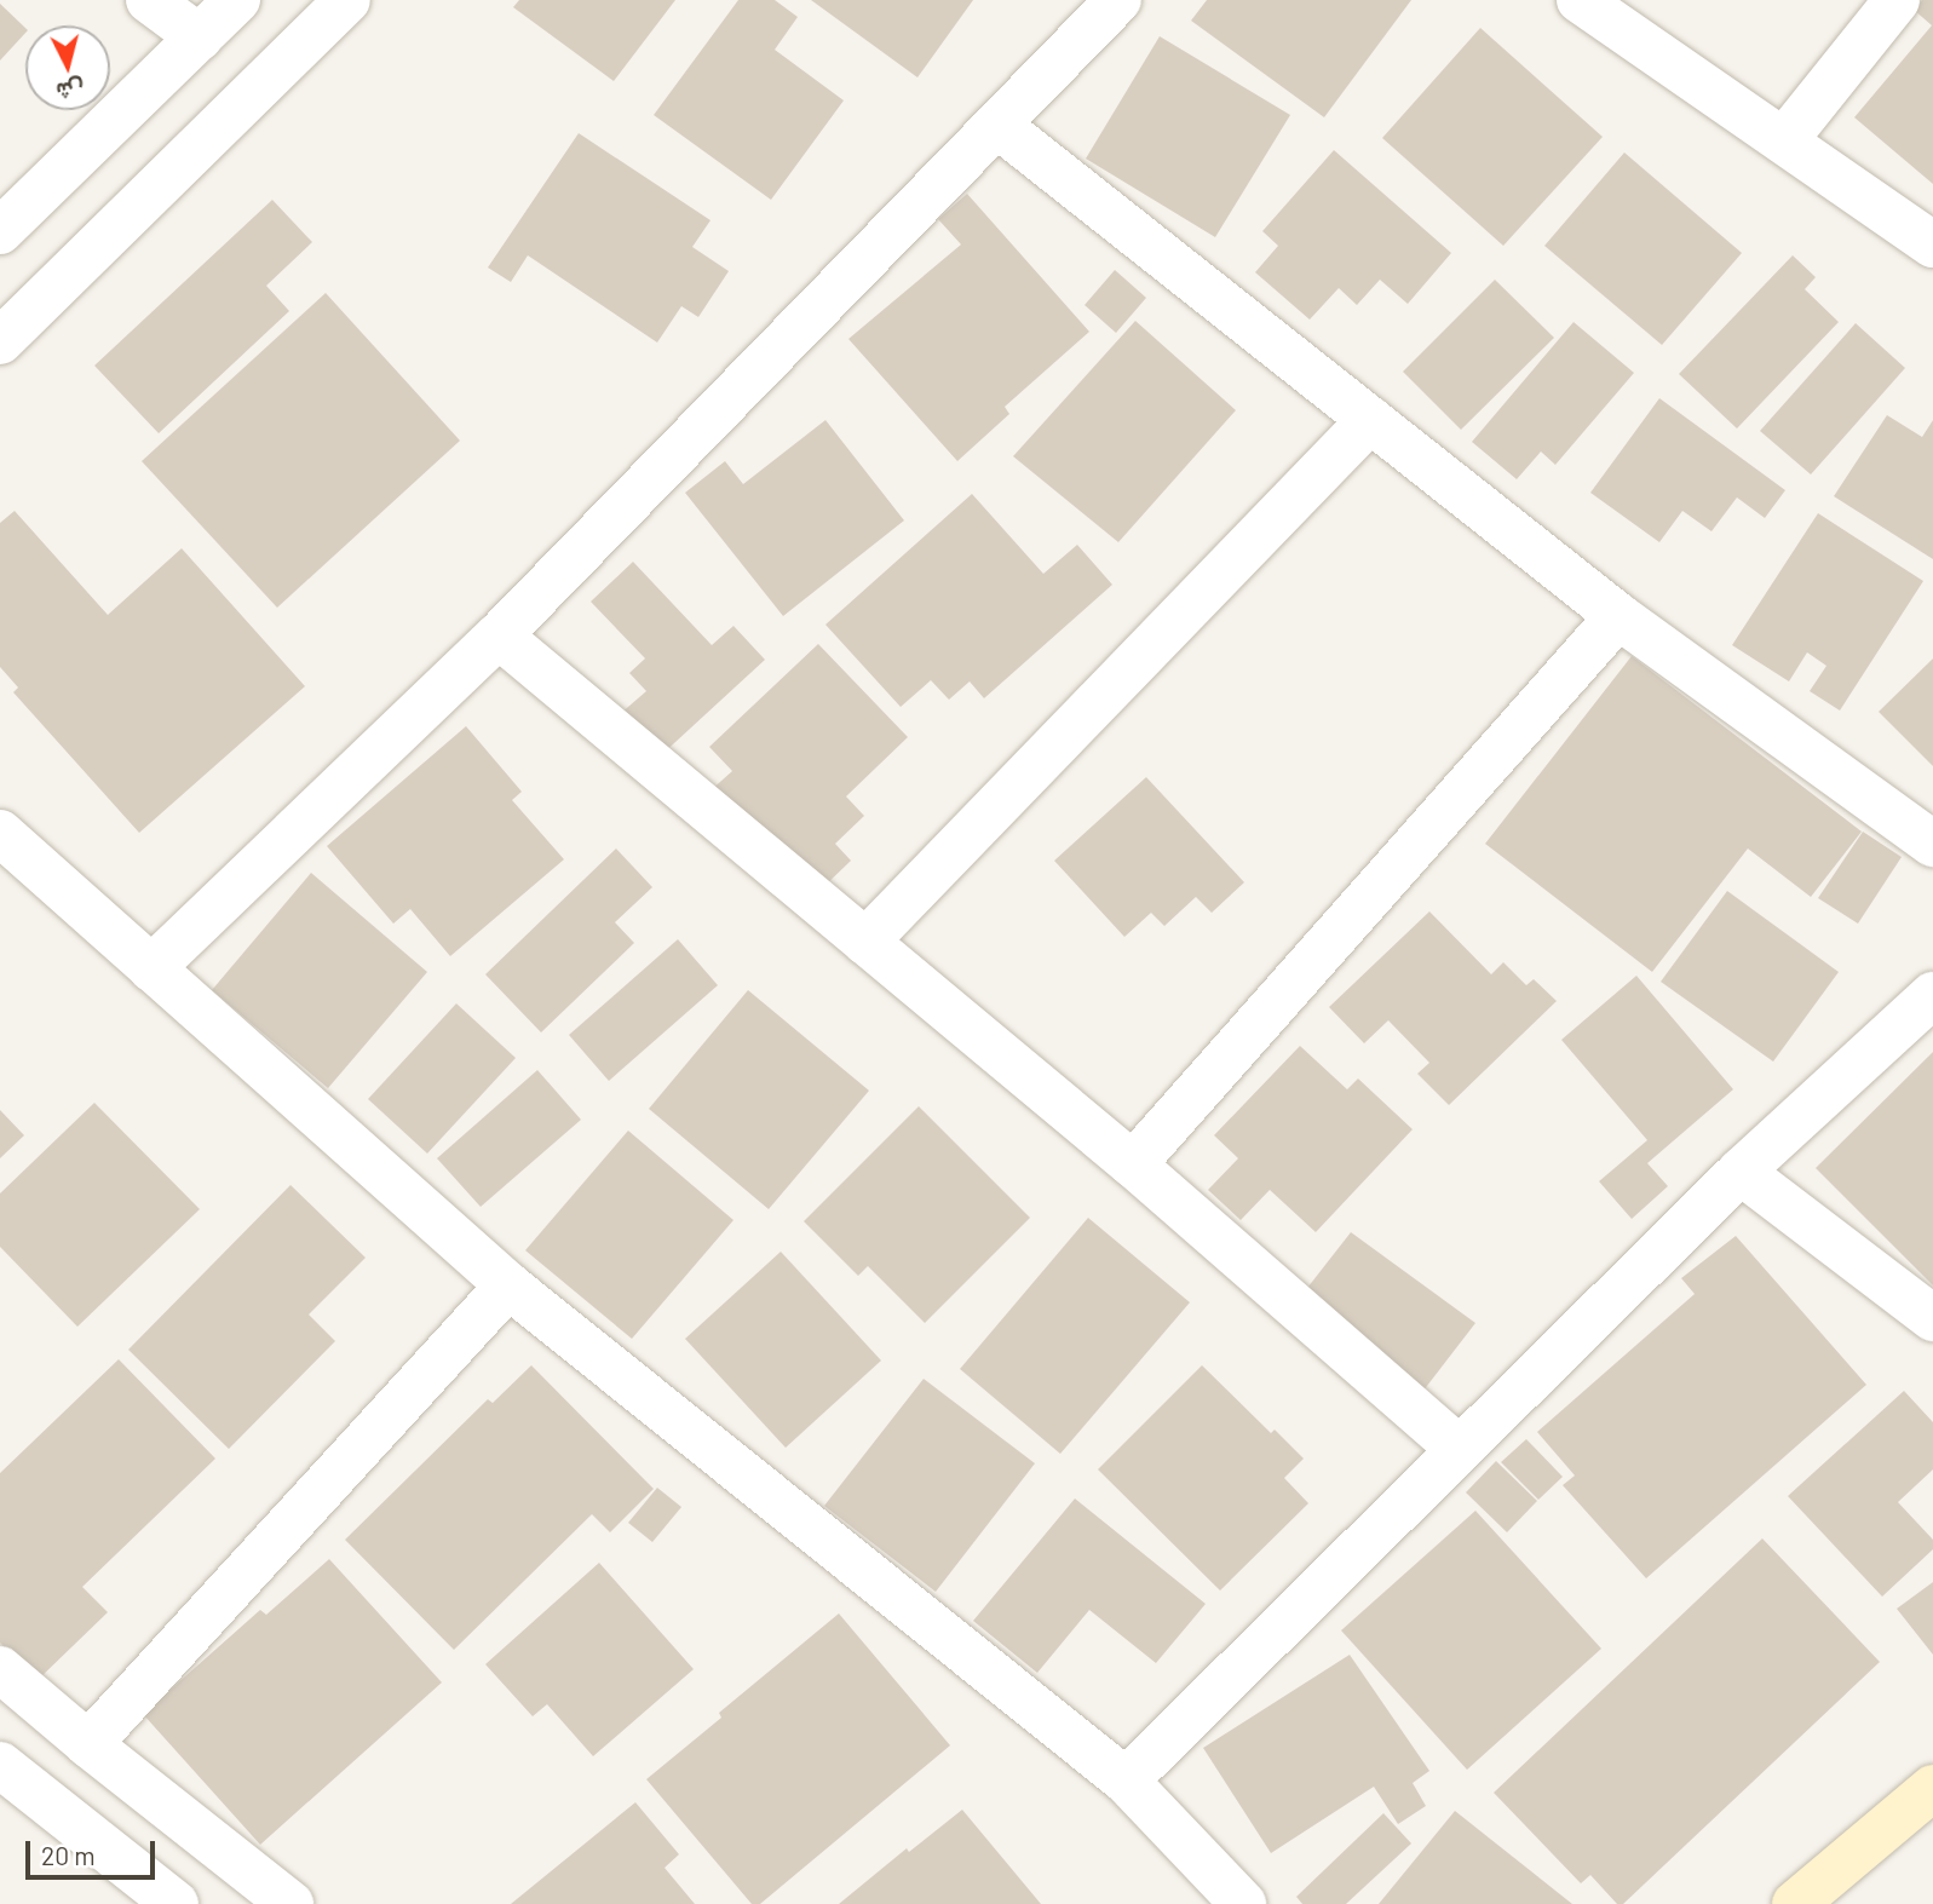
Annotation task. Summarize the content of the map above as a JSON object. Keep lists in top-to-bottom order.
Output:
{
  "scale_bar": "20 m",
  "north": "bottom"
}
